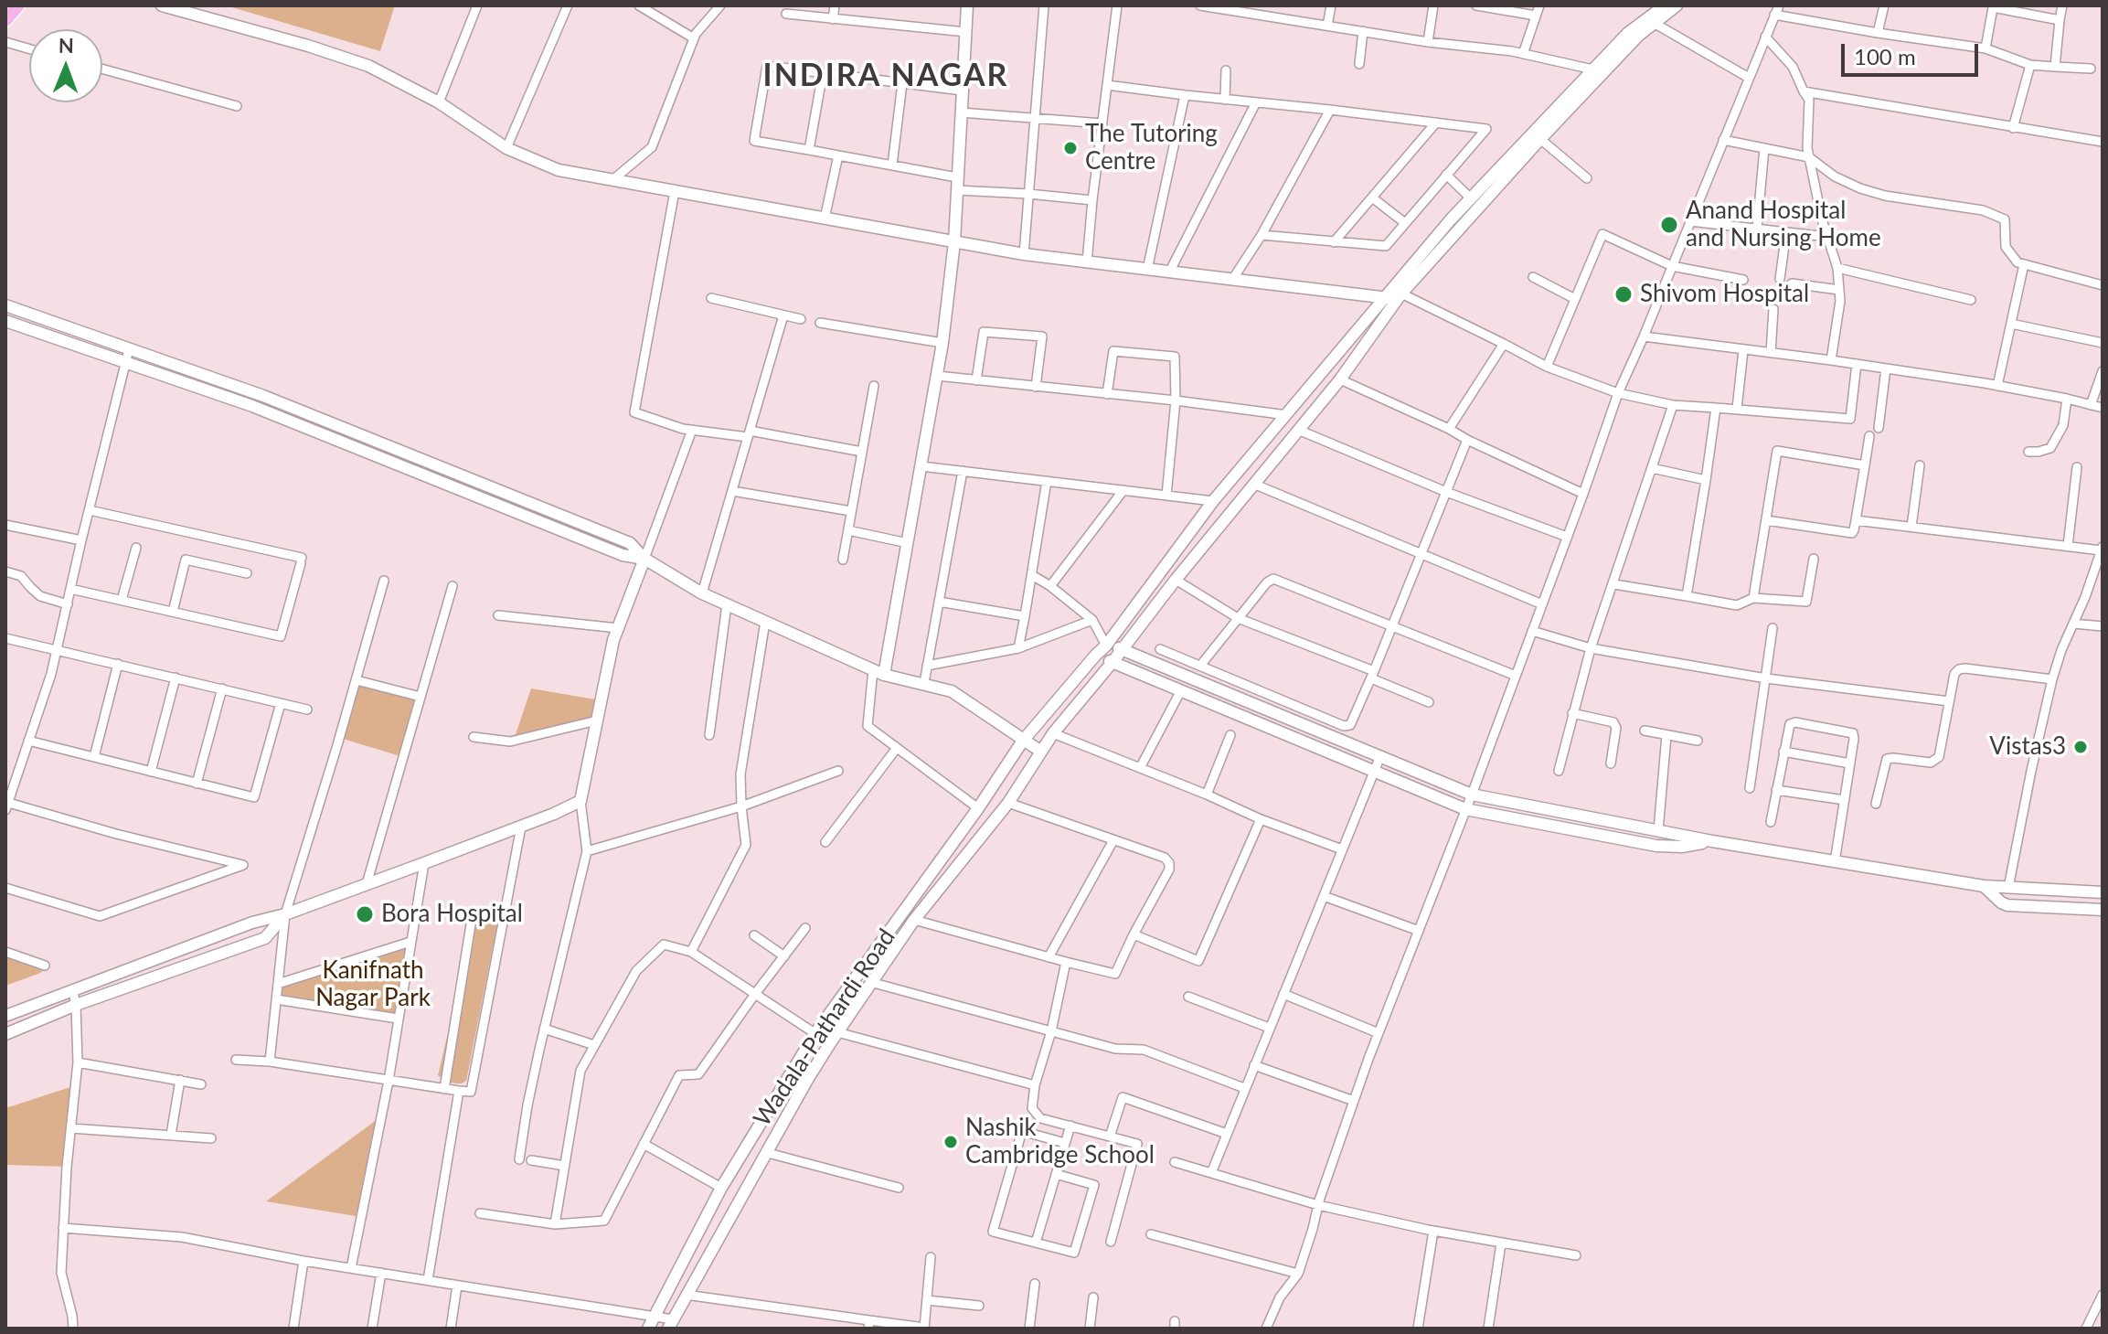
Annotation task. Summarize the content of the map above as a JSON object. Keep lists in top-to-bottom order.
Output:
{
  "streets": {
    "main road": ["Wadala-Pathardi Road"]
  },
  "districts": ["INDIRA NAGAR"],
  "parks": ["Kanifnath Nagar Park"],
  "places": [
    "The Tutoring Centre",
    "Anand Hospital and Nursing Home",
    "Shivom Hospital",
    "Vistas3",
    "Bora Hospital",
    "Nashik Cambridge School"
  ],
  "scale_bar": "100 m",
  "north": "top"
}
